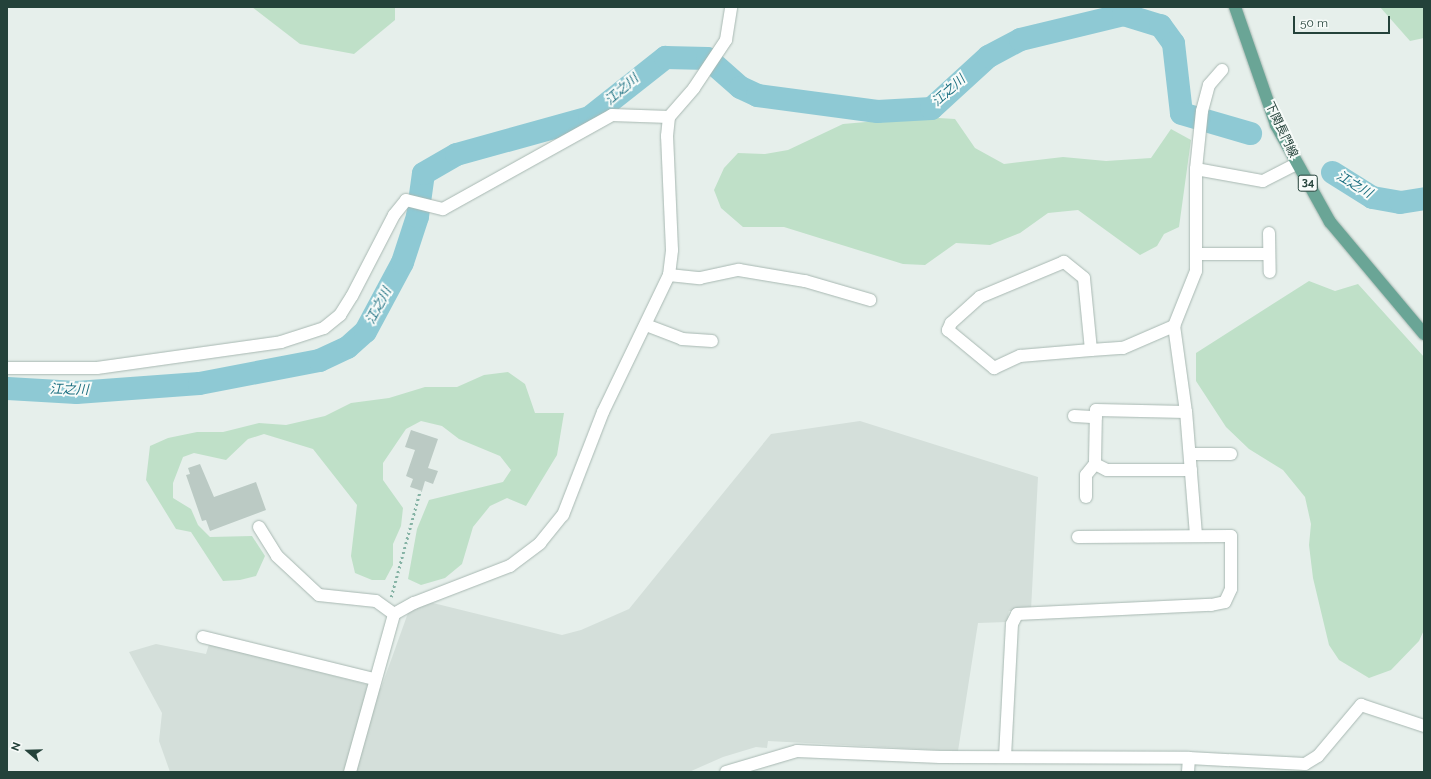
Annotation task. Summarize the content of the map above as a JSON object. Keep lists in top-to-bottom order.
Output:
{
  "streets": {
    "main road": ["下関長門線", "34"]
  },
  "water": ["江之川"],
  "scale_bar": "50 m",
  "north": "left"
}
